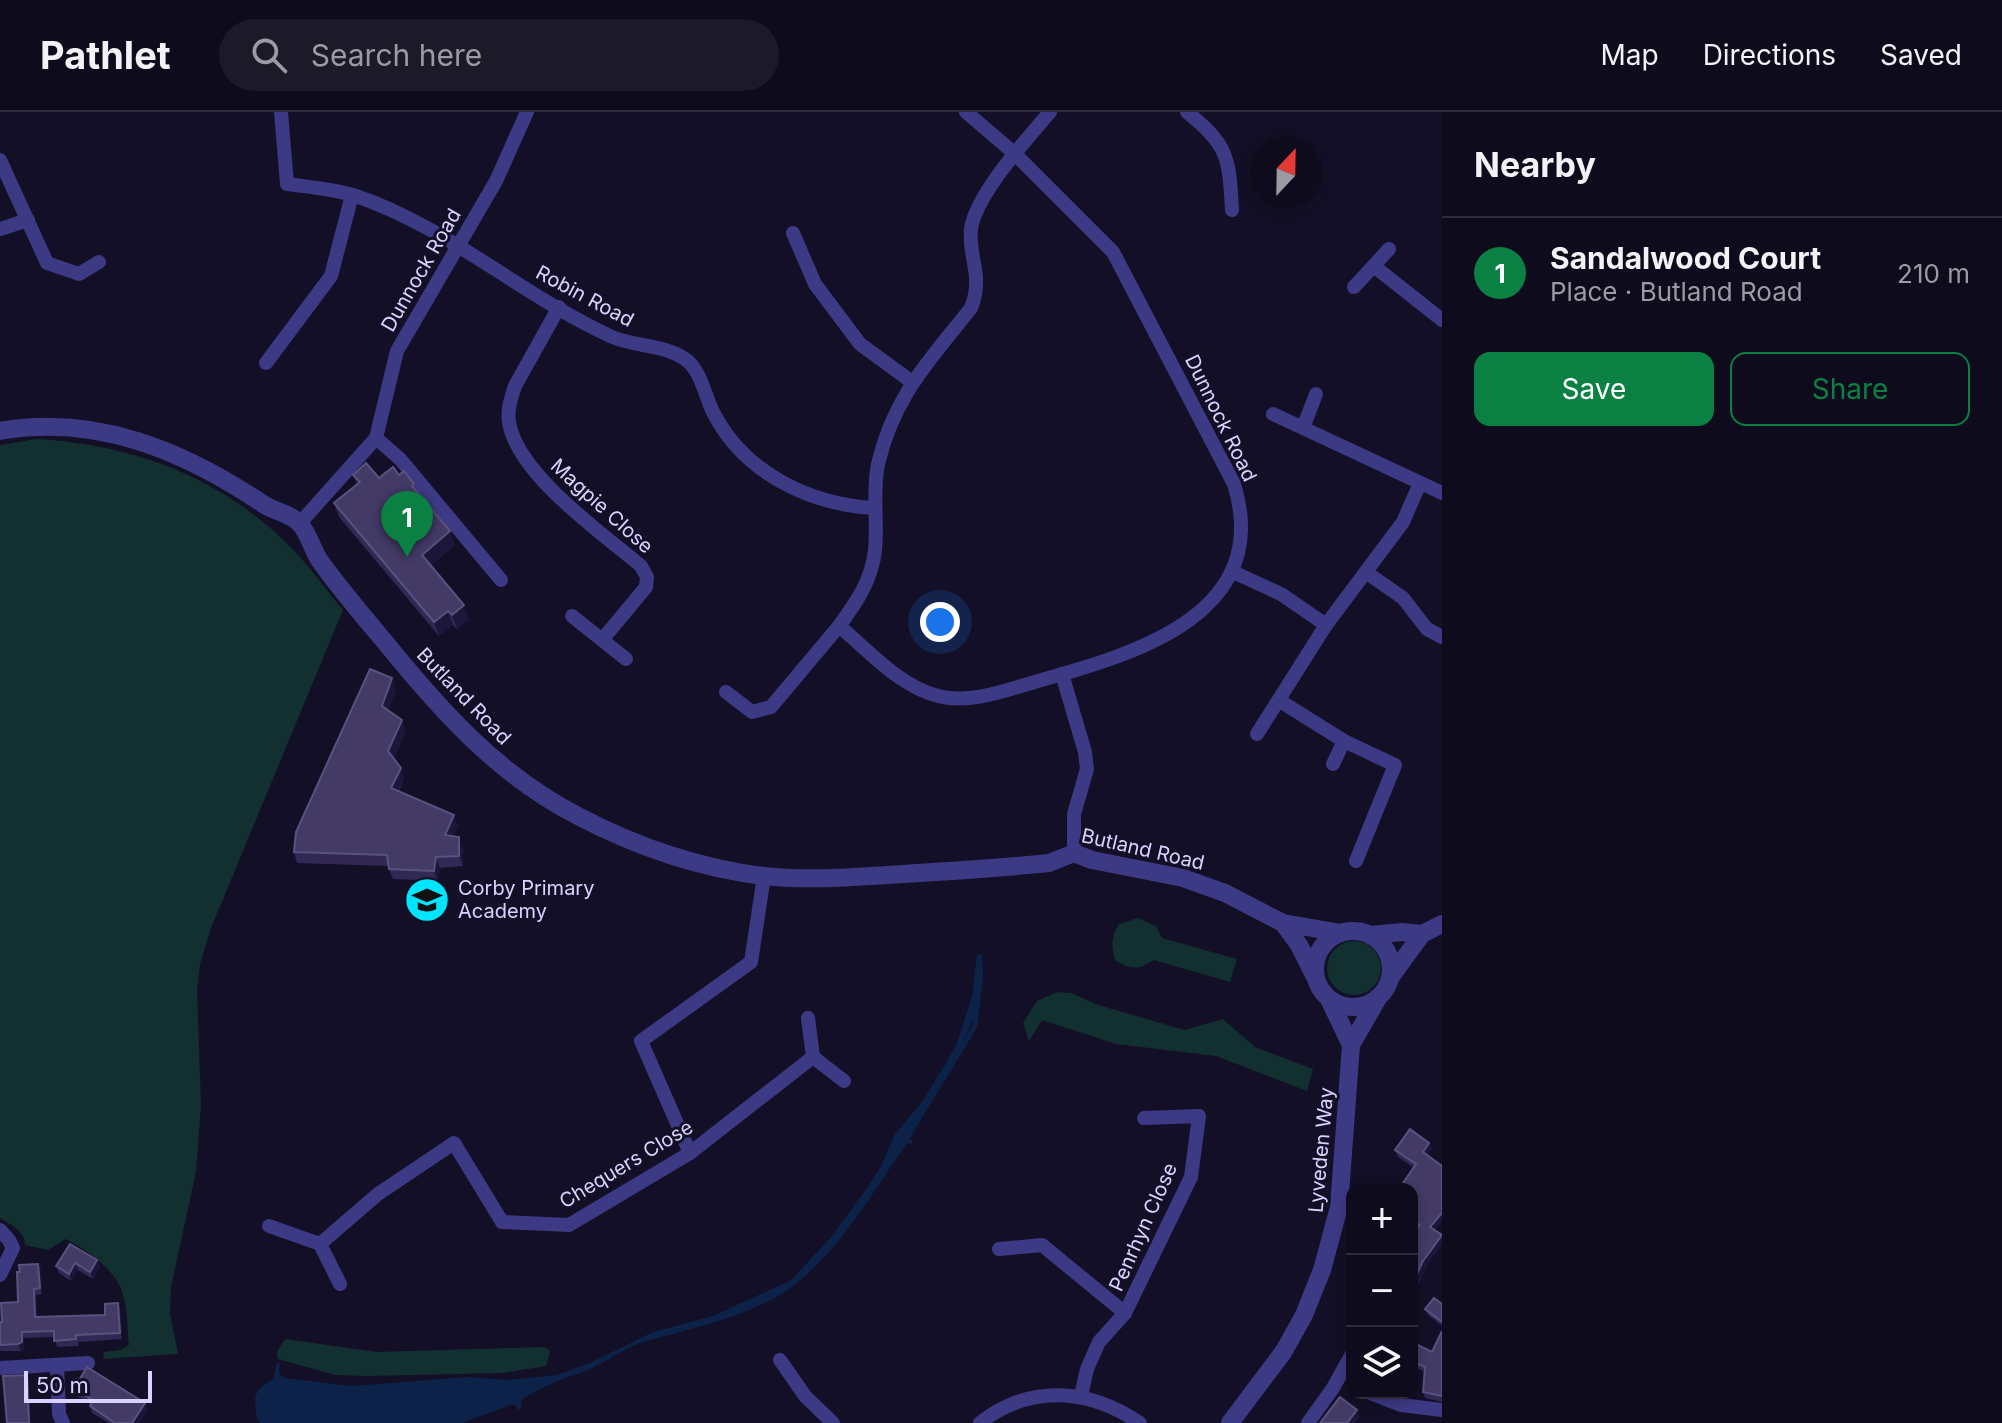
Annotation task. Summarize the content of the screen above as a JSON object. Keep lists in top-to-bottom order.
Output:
{
  "streets": {
    "street": [
      "Dunnock Road",
      "Robin Road",
      "Magpie Close",
      "Butland Road",
      "Lyveden Way",
      "Chequers Close",
      "Penrhyn Close"
    ]
  },
  "crossings": [
    ["Dunnock Road", "Robin Road"],
    ["Dunnock Road", "Butland Road"],
    ["Robin Road", "Magpie Close"],
    ["Butland Road", "Lyveden Way"]
  ],
  "places": {
    "school or university": ["Corby Primary Academy"]
  },
  "scale_bar": "50 m",
  "north": "top",
  "page": {
    "header": "Pathlet",
    "search": "Search here",
    "nav": ["Map", "Directions", "Saved"],
    "heading": "Nearby",
    "list": [
      {
        "mark": "1",
        "name": "Sandalwood Court",
        "note": "Place · Butland Road",
        "value": "210 m"
      }
    ],
    "buttons": ["Save", "Share"],
    "pins": "1",
    "map_buttons": ["+", "−"],
    "scale": "50 m"
  }
}
